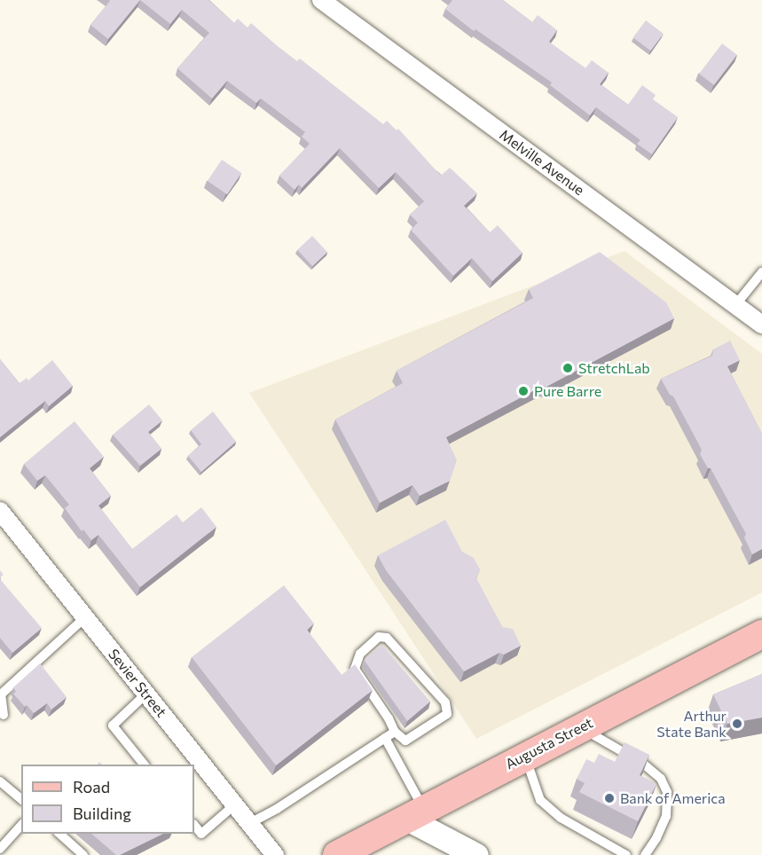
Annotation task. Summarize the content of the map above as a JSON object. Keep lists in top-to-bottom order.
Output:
{
  "streets": {
    "main road": ["Augusta Street"],
    "street": ["Melville Avenue", "Sevier Street"]
  },
  "places": [
    "StretchLab",
    "Pure Barre",
    "Arthur State Bank",
    "Bank of America"
  ],
  "legend": ["Road", "Building"]
}
